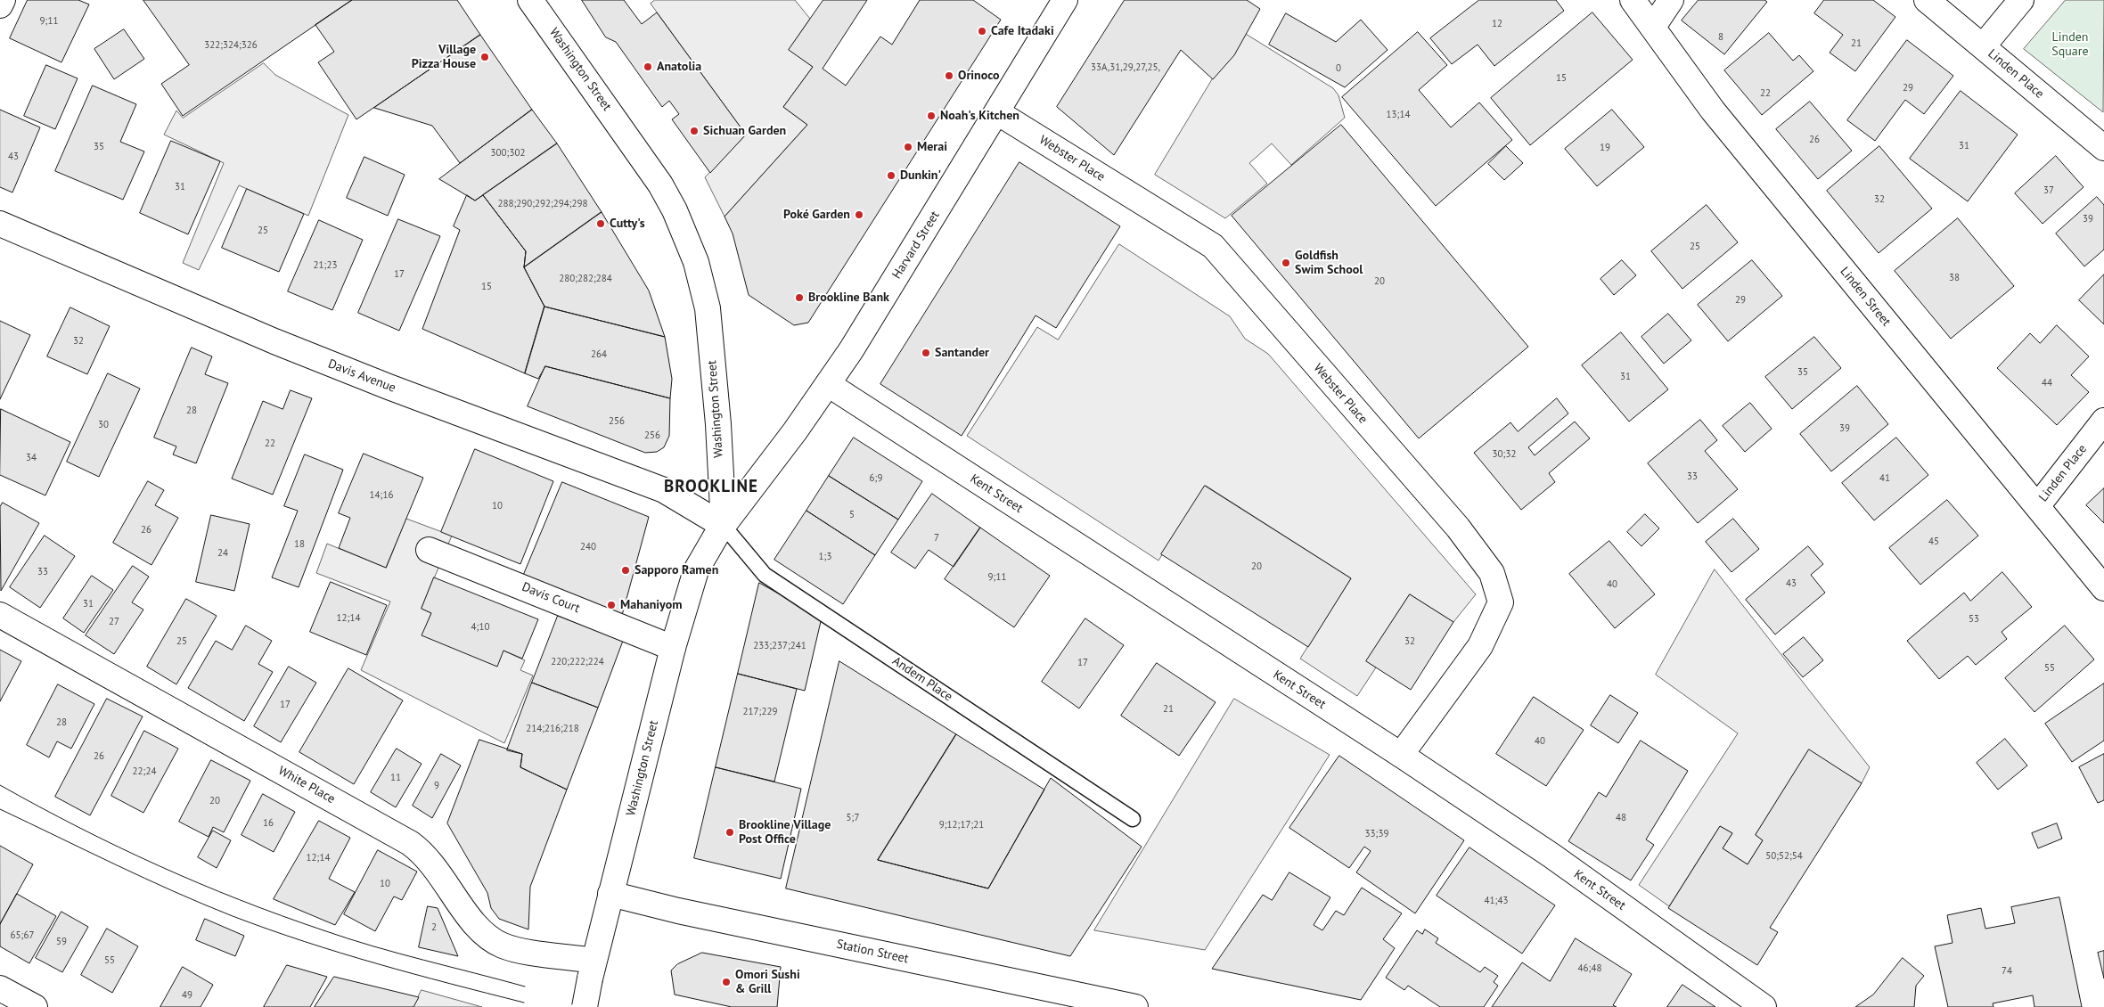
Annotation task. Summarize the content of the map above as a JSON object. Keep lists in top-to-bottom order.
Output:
{
  "streets": {
    "main road": [
      "Washington Street",
      "Linden Place",
      "Webster Place",
      "Harvard Street",
      "Linden Street",
      "Davis Avenue",
      "Kent Street",
      "Davis Court",
      "White Place",
      "Station Street"
    ],
    "lane": ["Andem Place"]
  },
  "crossings": [
    ["Washington Street", "Harvard Street"],
    ["Washington Street", "Davis Avenue"],
    ["Washington Street", "Davis Court"],
    ["Washington Street", "Andem Place"],
    ["Washington Street", "White Place"],
    ["Washington Street", "Station Street"],
    ["Linden Place", "Linden Street"],
    ["Webster Place", "Harvard Street"],
    ["Webster Place", "Kent Street"],
    ["Harvard Street", "Davis Avenue"],
    ["Harvard Street", "Kent Street"],
    ["Harvard Street", "Andem Place"],
    ["Davis Avenue", "Andem Place"]
  ],
  "districts": ["BROOKLINE"],
  "parks": ["Linden Square"],
  "places": [
    "Cafe Itadaki",
    "Village Pizza House",
    "Anatolia",
    "Orinoco",
    "Noah's Kitchen",
    "Sichuan Garden",
    "Merai",
    "Dunkin'",
    "Poké Garden",
    "Cutty's",
    "Goldfish Swim School",
    "Brookline Bank",
    "Santander",
    "Sapporo Ramen",
    "Mahaniyom",
    "Brookline Village Post Office",
    "Omori Sushi & Grill"
  ],
  "house_numbers": [
    "9;11",
    "12",
    "8",
    "21",
    "322;324;326",
    "33A,31,29,27,25,",
    "0",
    "15",
    "29",
    "22",
    "13;14",
    "26",
    "31",
    "35",
    "19",
    "300;302",
    "43",
    "31",
    "37",
    "32",
    "288;290;292;294;298",
    "39",
    "25",
    "25",
    "21;23",
    "17",
    "38",
    "280;282;284",
    "20",
    "15",
    "29",
    "32",
    "264",
    "35",
    "31",
    "44",
    "28",
    "256",
    "30",
    "39",
    "256",
    "22",
    "30;32",
    "34",
    "33",
    "6;9",
    "41",
    "14;16",
    "10",
    "5",
    "26",
    "7",
    "45",
    "18",
    "240",
    "24",
    "1;3",
    "20",
    "33",
    "9;11",
    "43",
    "40",
    "31",
    "12;14",
    "53",
    "27",
    "4;10",
    "25",
    "32",
    "233;237;241",
    "220;222;224",
    "17",
    "55",
    "17",
    "21",
    "217;229",
    "28",
    "214;216;218",
    "40",
    "26",
    "22;24",
    "11",
    "9",
    "20",
    "5;7",
    "48",
    "16",
    "9;12;17;21",
    "33;39",
    "50;52;54",
    "12;14",
    "10",
    "41;43",
    "2",
    "65;67",
    "59",
    "55",
    "46;48",
    "74",
    "49"
  ]
}
